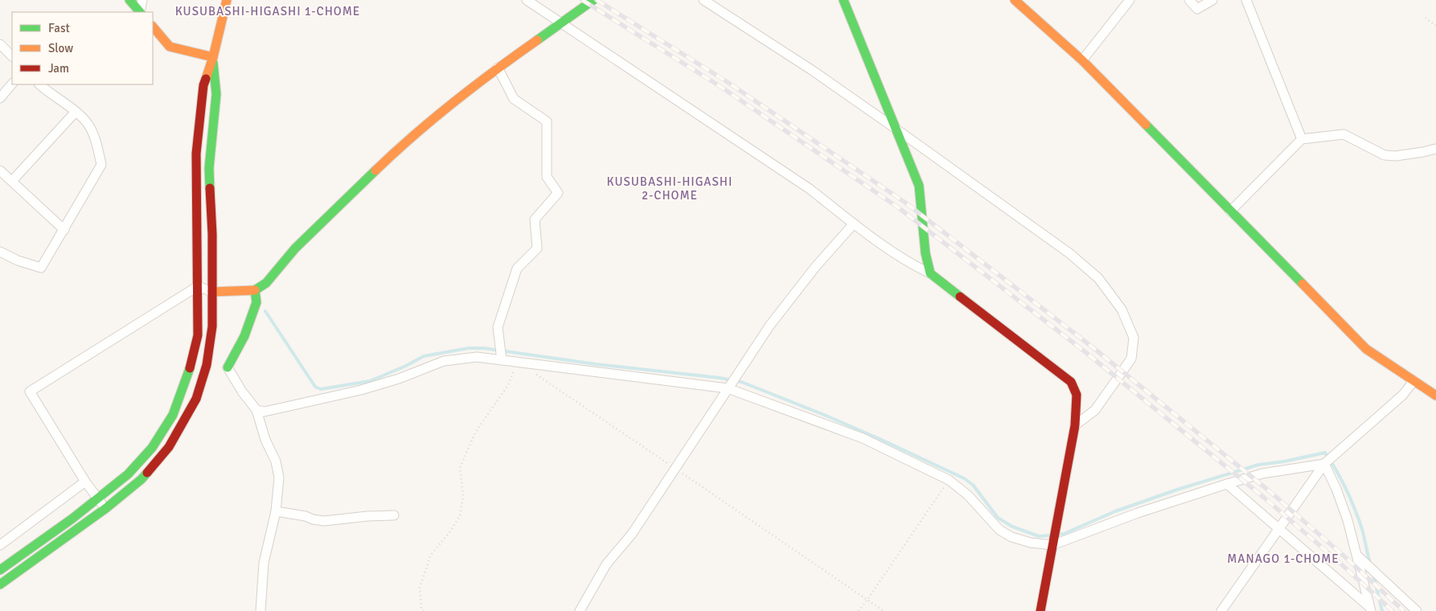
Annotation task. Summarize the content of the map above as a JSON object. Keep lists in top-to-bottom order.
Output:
{
  "districts": ["KUSUBASHI-HIGASHI 1-CHOME", "KUSUBASHI-HIGASHI 2-CHOME", "MANAGO 1-CHOME"],
  "legend": ["Fast", "Slow", "Jam"]
}
